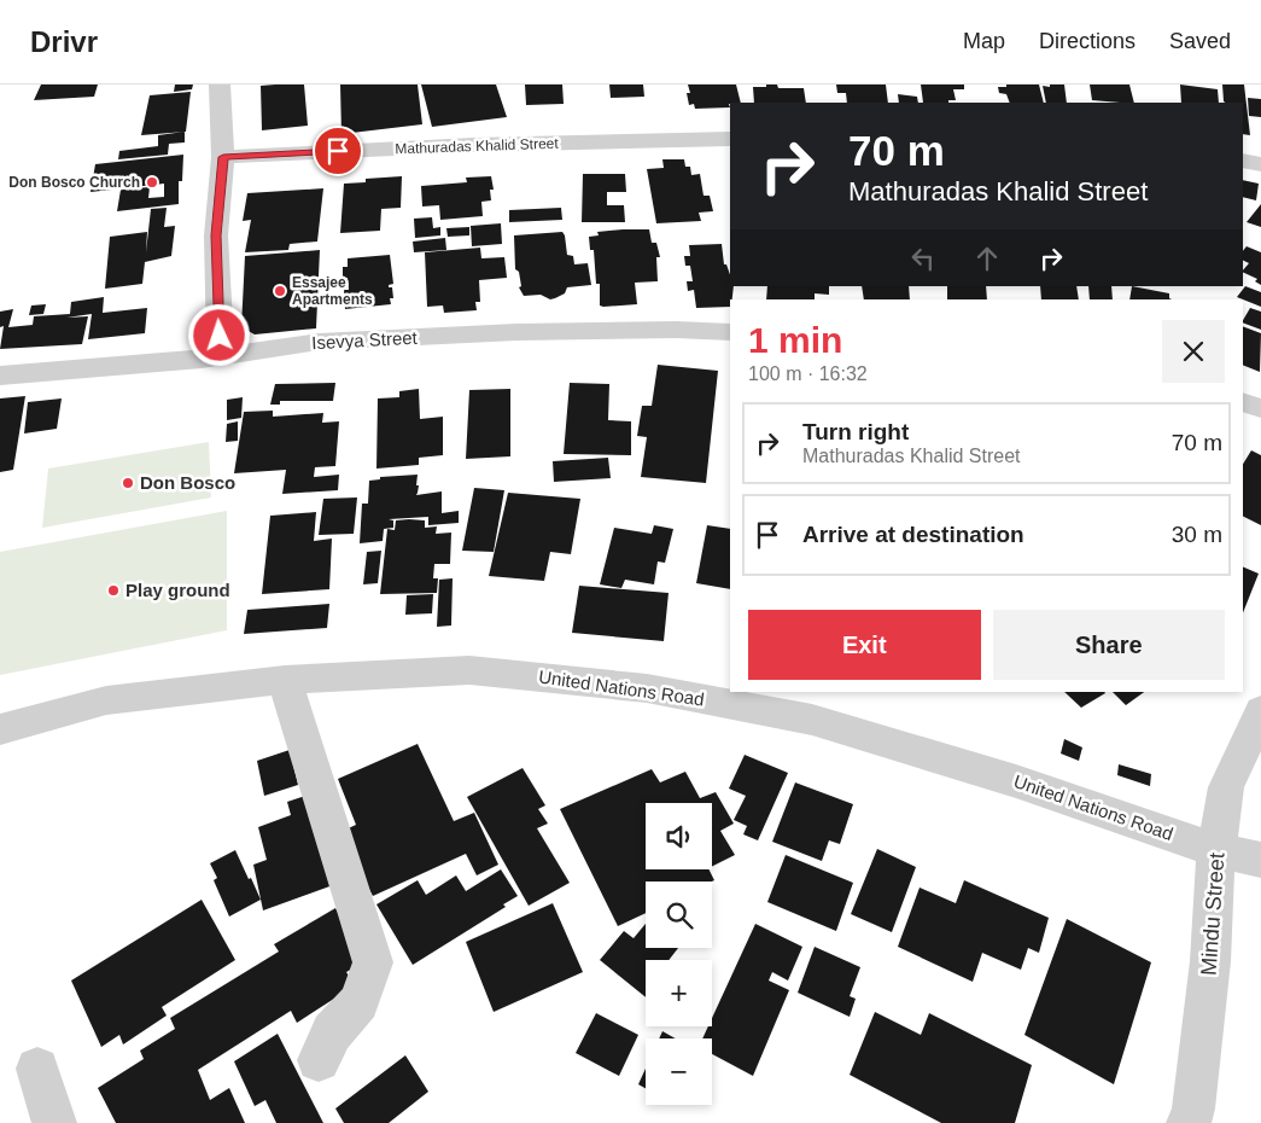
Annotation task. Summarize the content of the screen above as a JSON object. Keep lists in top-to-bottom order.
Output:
{
  "streets": {
    "street": [
      "Mathuradas Khalid Street",
      "Isevya Street",
      "United Nations Road",
      "Mindu Street"
    ]
  },
  "crossings": [
    ["United Nations Road", "Mindu Street"]
  ],
  "places": [
    "Don Bosco Church",
    "Essajee Apartments",
    "Don Bosco",
    "Play ground"
  ],
  "page": {
    "header": "Drivr",
    "nav": ["Map", "Directions", "Saved"],
    "turn": ["70 m", "Mathuradas Khalid Street"],
    "heading": ["1 min", "100 m · 16:32"],
    "list": [
      {
        "name": "Turn right",
        "note": "Mathuradas Khalid Street",
        "value": "70 m"
      },
      {
        "name": "Arrive at destination",
        "value": "30 m"
      }
    ],
    "buttons": ["Exit", "Share"],
    "map_buttons": ["+", "−"]
  }
}
